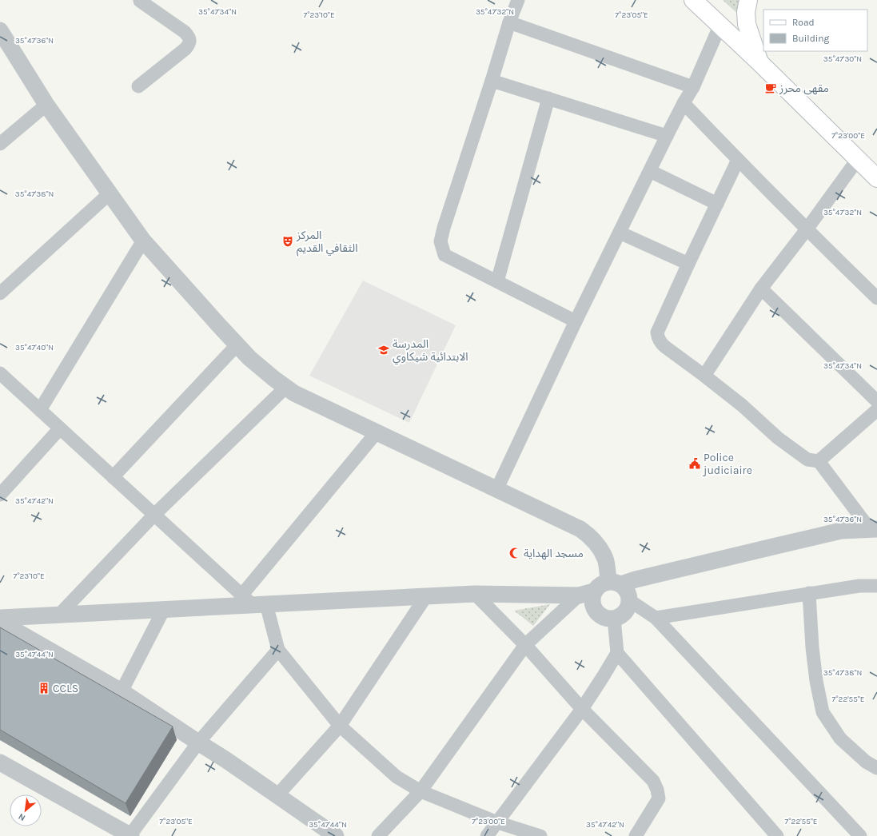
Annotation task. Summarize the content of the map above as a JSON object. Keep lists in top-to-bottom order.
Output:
{
  "places": {
    "cafe": ["مقهى محرز"],
    "theatre": ["المركز الثقافي القديم"],
    "school or university": ["المدرسة الابتدائية شيكاوي"],
    "public building": ["Police judiciaire"],
    "mosque": ["مسجد الهداية"],
    "building": ["CCLS"]
  },
  "legend": ["Road", "Building"],
  "north": "bottom left",
  "coordinates": [
    "35°47'34\"N",
    "35°47'32\"N",
    "7°23'10\"E",
    "7°23'05\"E",
    "35°47'36\"N",
    "35°47'30\"N",
    "7°23'00\"E",
    "35°47'38\"N",
    "35°47'40\"N",
    "35°47'42\"N",
    "35°47'44\"N",
    "7°22'55\"E"
  ]
}
